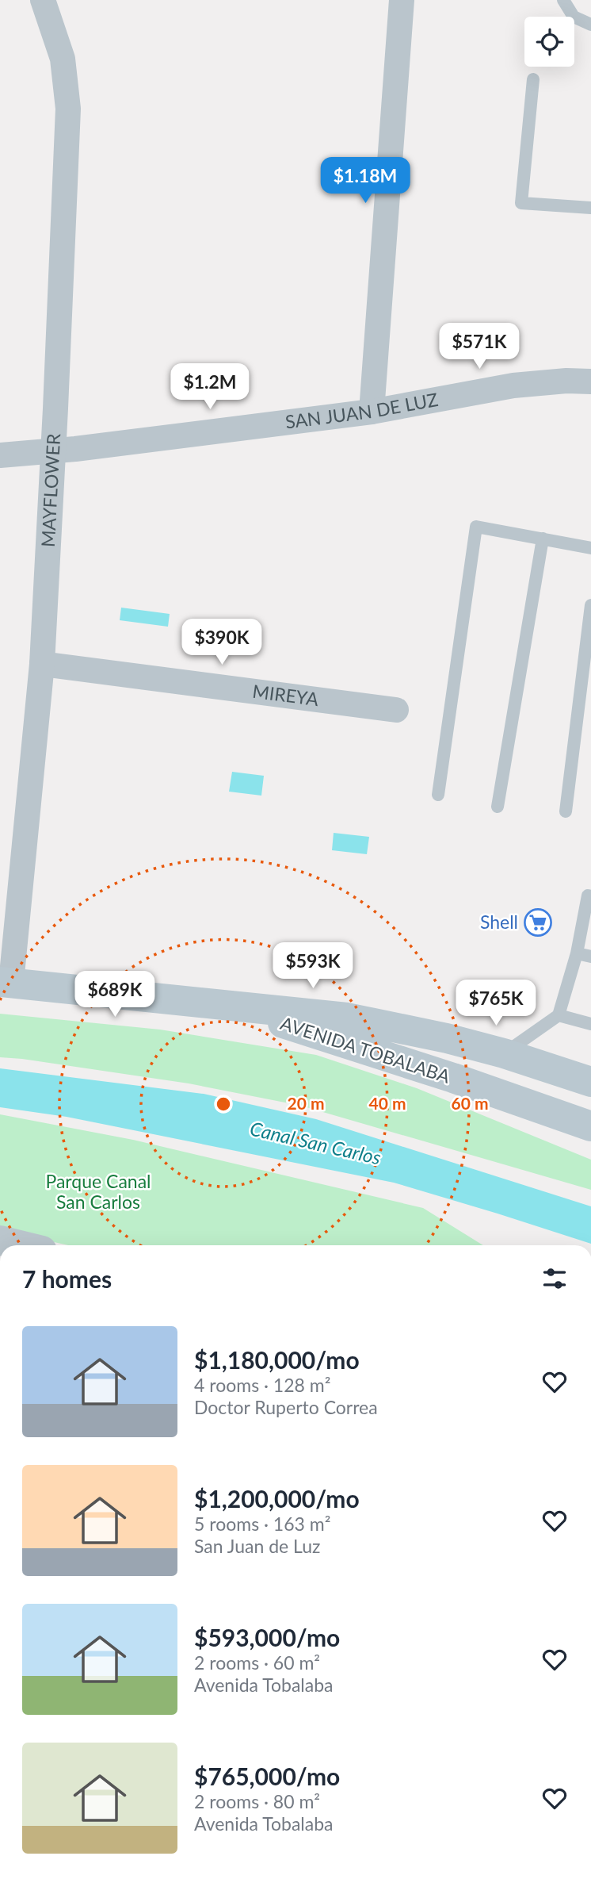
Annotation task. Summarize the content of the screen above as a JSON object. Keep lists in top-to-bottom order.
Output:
{
  "streets": {
    "main road": ["AVENIDA TOBALABA"],
    "street": ["SAN JUAN DE LUZ", "MAYFLOWER", "MIREYA"]
  },
  "crossings": [
    ["SAN JUAN DE LUZ", "MAYFLOWER"],
    ["MAYFLOWER", "MIREYA"],
    ["MAYFLOWER", "AVENIDA TOBALABA"]
  ],
  "water": ["Canal San Carlos"],
  "parks": ["Parque Canal San Carlos"],
  "places": {
    "supermarket": ["Shell"]
  },
  "page": {
    "price": [
      "$1.18M",
      "$571K",
      "$1.2M",
      "$390K",
      "$593K",
      "$689K",
      "$765K"
    ],
    "heading": "7 homes",
    "list": [
      {
        "name": "$1,180,000/mo",
        "note": "4 rooms · 128 m² · Doctor Ruperto Correa"
      },
      {
        "name": "$1,200,000/mo",
        "note": "5 rooms · 163 m² · San Juan de Luz"
      },
      {
        "name": "$593,000/mo",
        "note": "2 rooms · 60 m² · Avenida Tobalaba"
      },
      {
        "name": "$765,000/mo",
        "note": "2 rooms · 80 m² · Avenida Tobalaba"
      }
    ]
  },
  "rings": ["20 m", "40 m", "60 m"]
}
